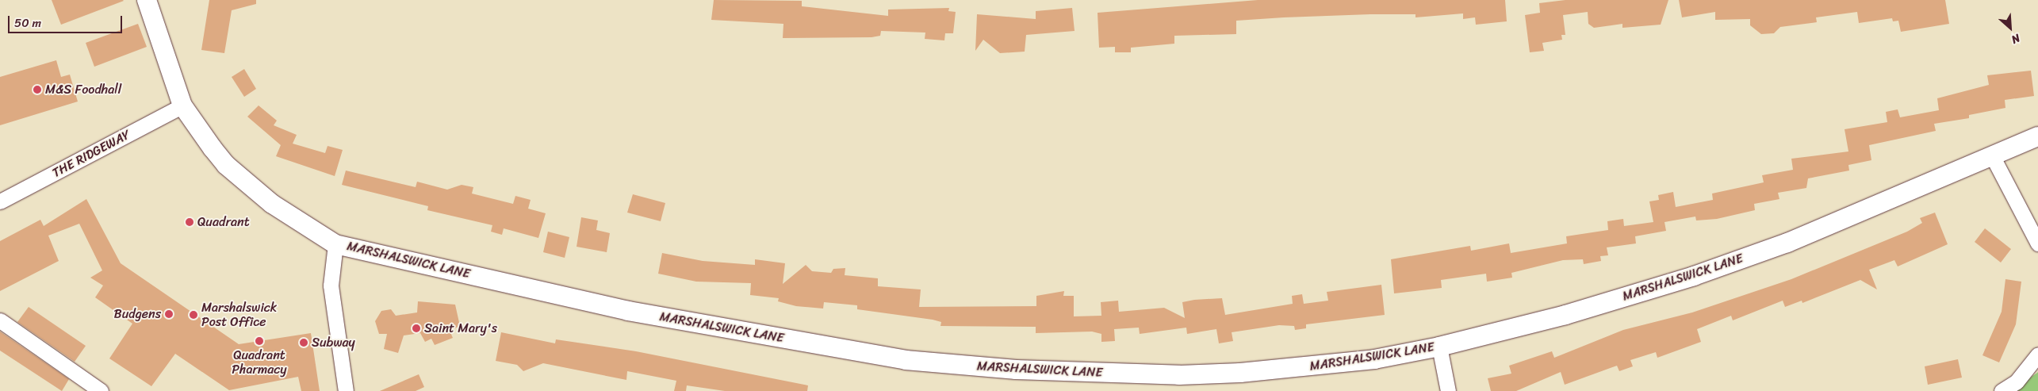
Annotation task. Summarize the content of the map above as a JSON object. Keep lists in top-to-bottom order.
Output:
{
  "streets": {
    "street": ["THE RIDGEWAY", "MARSHALSWICK LANE"]
  },
  "crossings": [
    ["THE RIDGEWAY", "MARSHALSWICK LANE"]
  ],
  "places": [
    "M&S Foodhall",
    "Quadrant",
    "Budgens",
    "Marshalswick Post Office",
    "Saint Mary's",
    "Quadrant Pharmacy",
    "Subway"
  ],
  "scale_bar": "50 m",
  "north": "bottom right"
}
